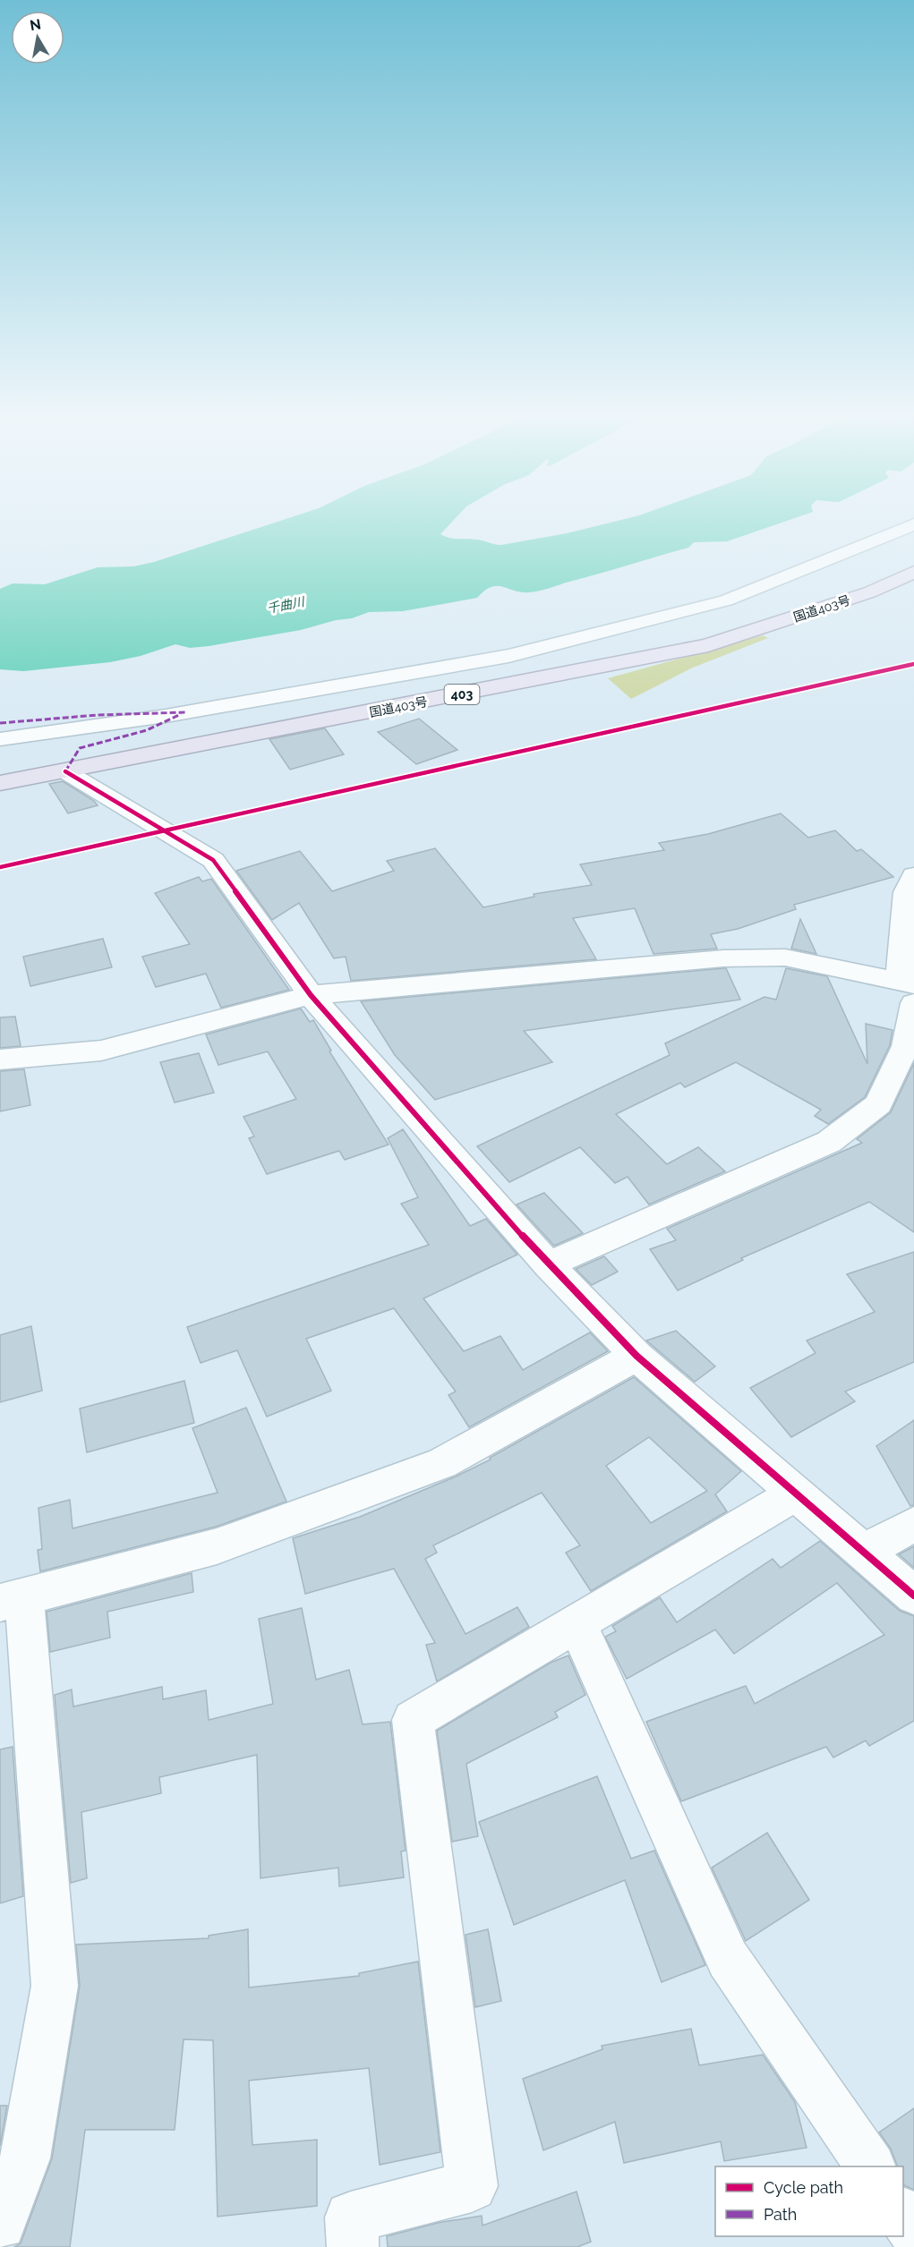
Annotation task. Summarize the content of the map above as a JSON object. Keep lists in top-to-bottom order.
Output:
{
  "streets": {
    "highway": ["国道403号", "403"]
  },
  "water": ["千曲川"],
  "legend": ["Cycle path", "Path"],
  "north": "top"
}
